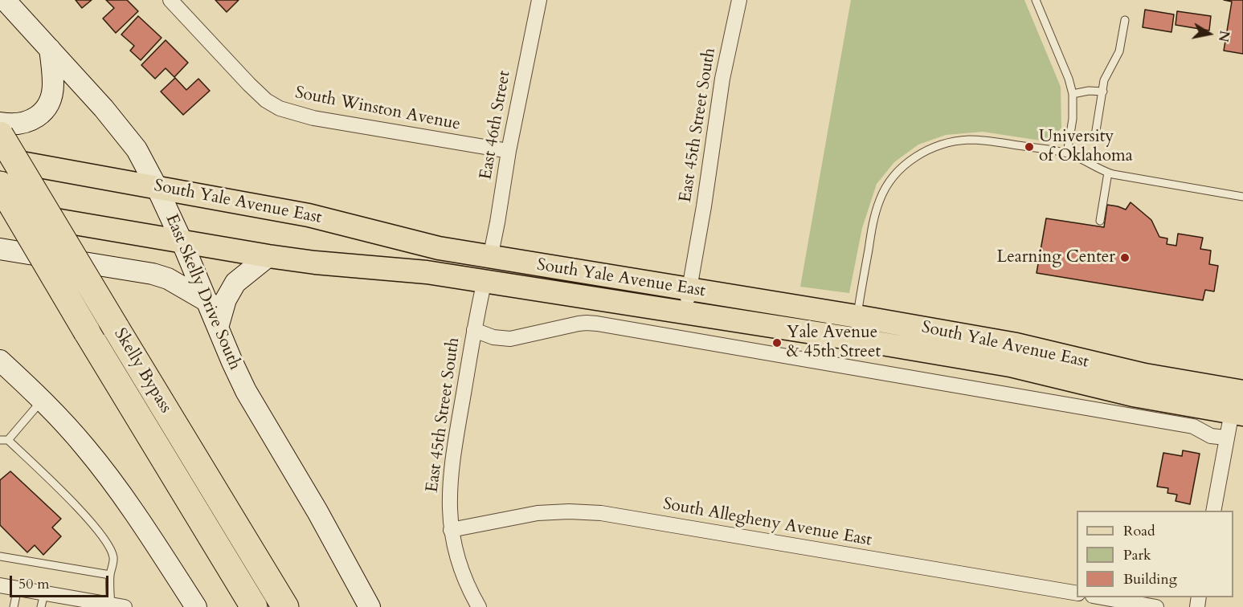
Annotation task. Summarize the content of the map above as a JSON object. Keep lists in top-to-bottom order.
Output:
{
  "streets": {
    "highway": ["Skelly Bypass"],
    "main road": ["South Yale Avenue East", "East Skelly Drive South"],
    "street": [
      "South Winston Avenue",
      "East 46th Street",
      "East 45th Street South",
      "South Allegheny Avenue East"
    ]
  },
  "crossings": [
    ["South Winston Avenue", "East 46th Street"],
    ["East 46th Street", "South Yale Avenue East"],
    ["East 45th Street South", "South Yale Avenue East"],
    ["East 45th Street South", "South Allegheny Avenue East"],
    ["South Yale Avenue East", "East Skelly Drive South"]
  ],
  "places": ["University of Oklahoma", "Learning Center", "Yale Avenue & 45th Street"],
  "legend": ["Road", "Park", "Building"],
  "scale_bar": "50 m",
  "north": "right"
}
